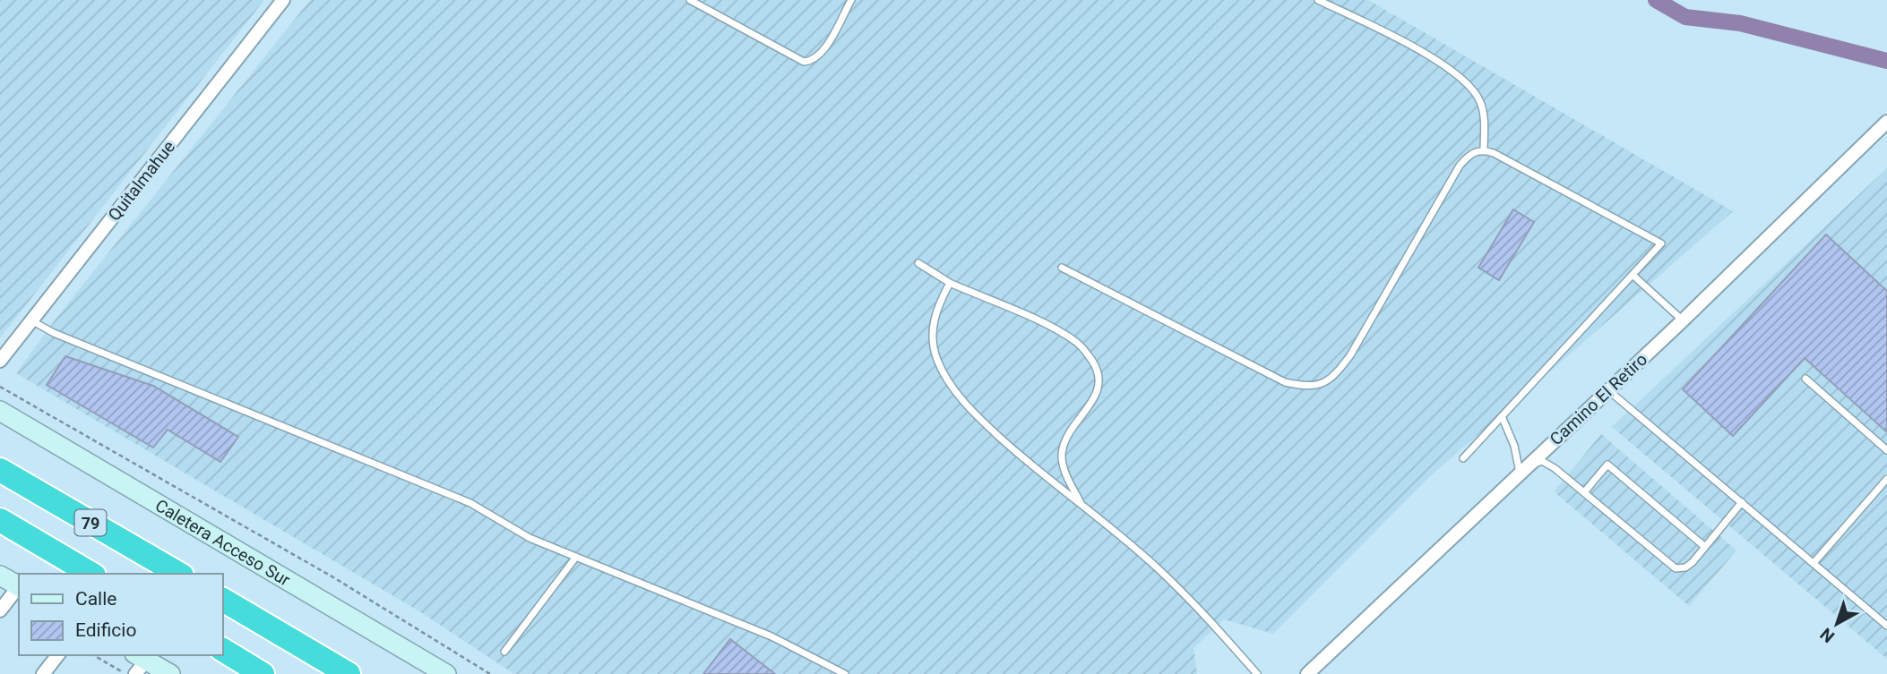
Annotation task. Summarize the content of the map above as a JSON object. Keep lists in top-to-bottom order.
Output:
{
  "streets": {
    "highway": ["79"],
    "main road": ["Caletera Acceso Sur"],
    "street": ["Quitalmahue", "Camino El Retiro"]
  },
  "legend": ["Calle", "Edificio"],
  "north": "bottom left"
}
